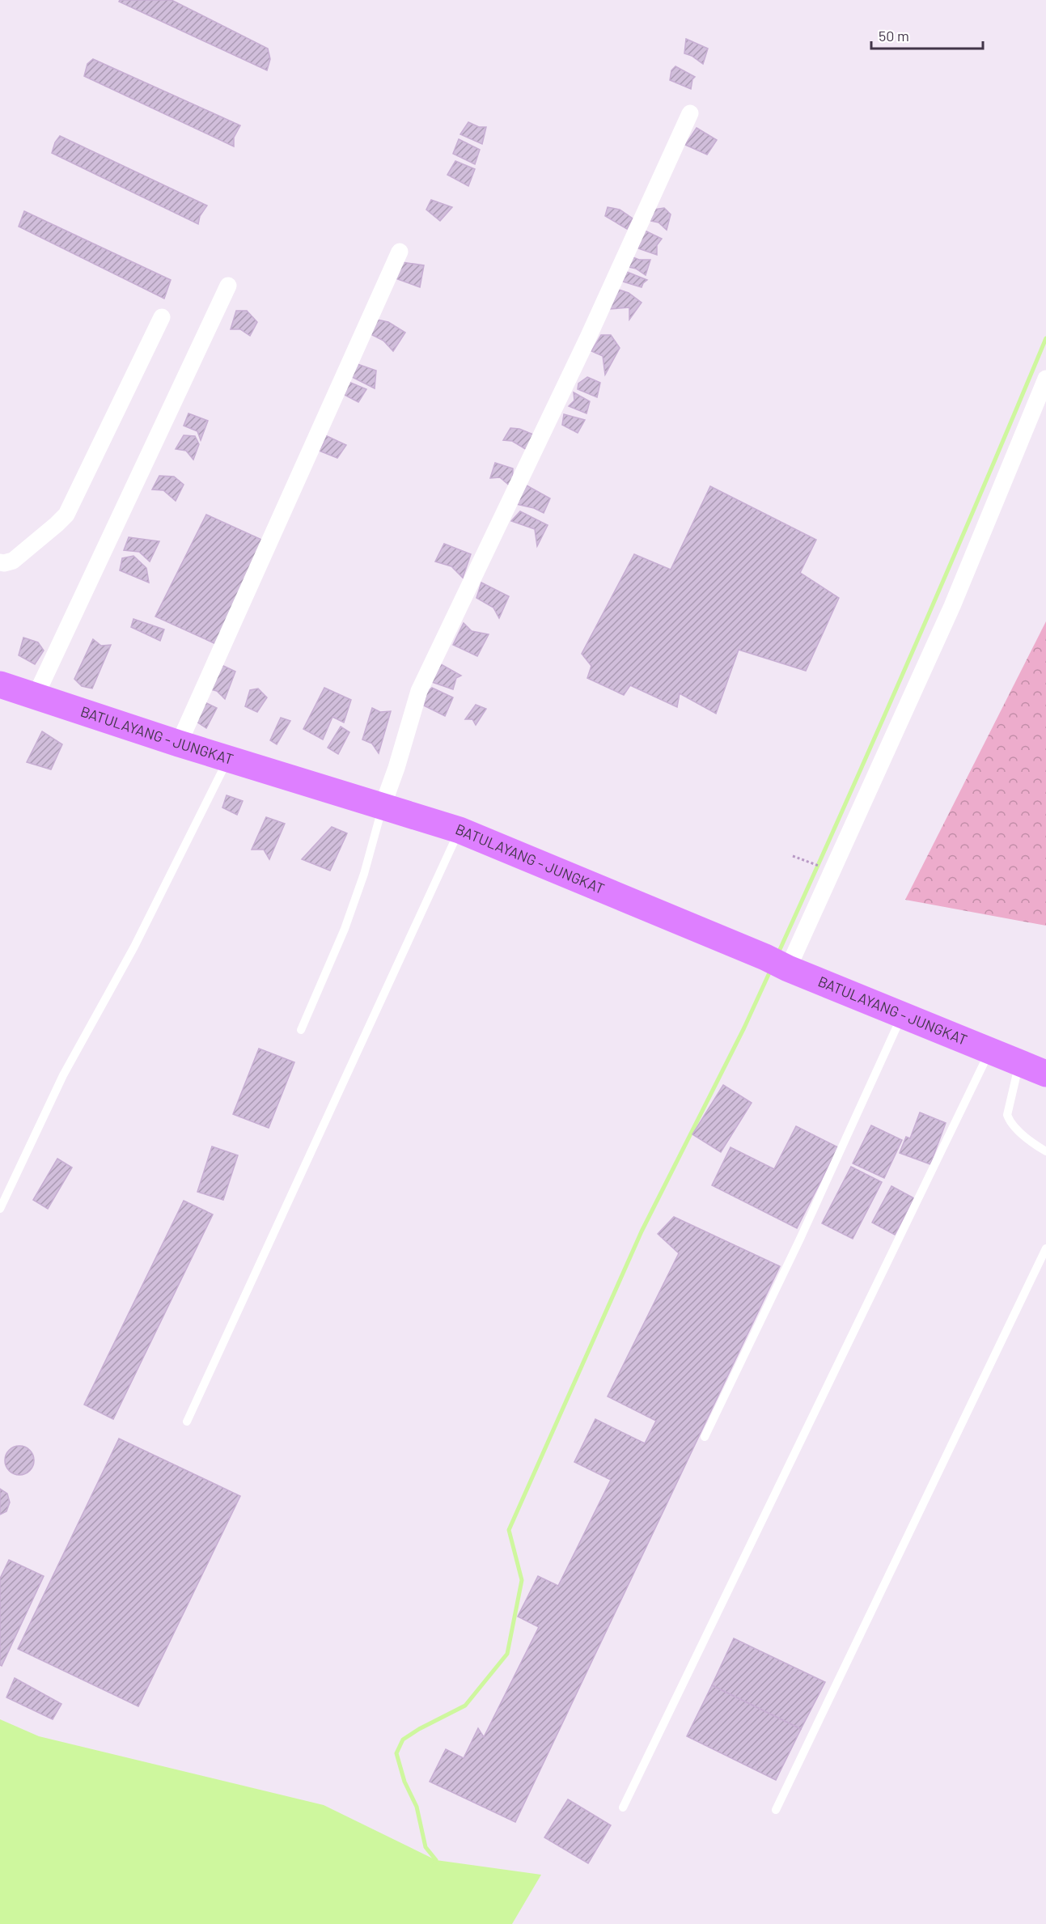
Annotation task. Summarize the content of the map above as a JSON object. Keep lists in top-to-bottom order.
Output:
{
  "streets": {
    "highway": ["BATULAYANG - JUNGKAT"]
  },
  "scale_bar": "50 m"
}
